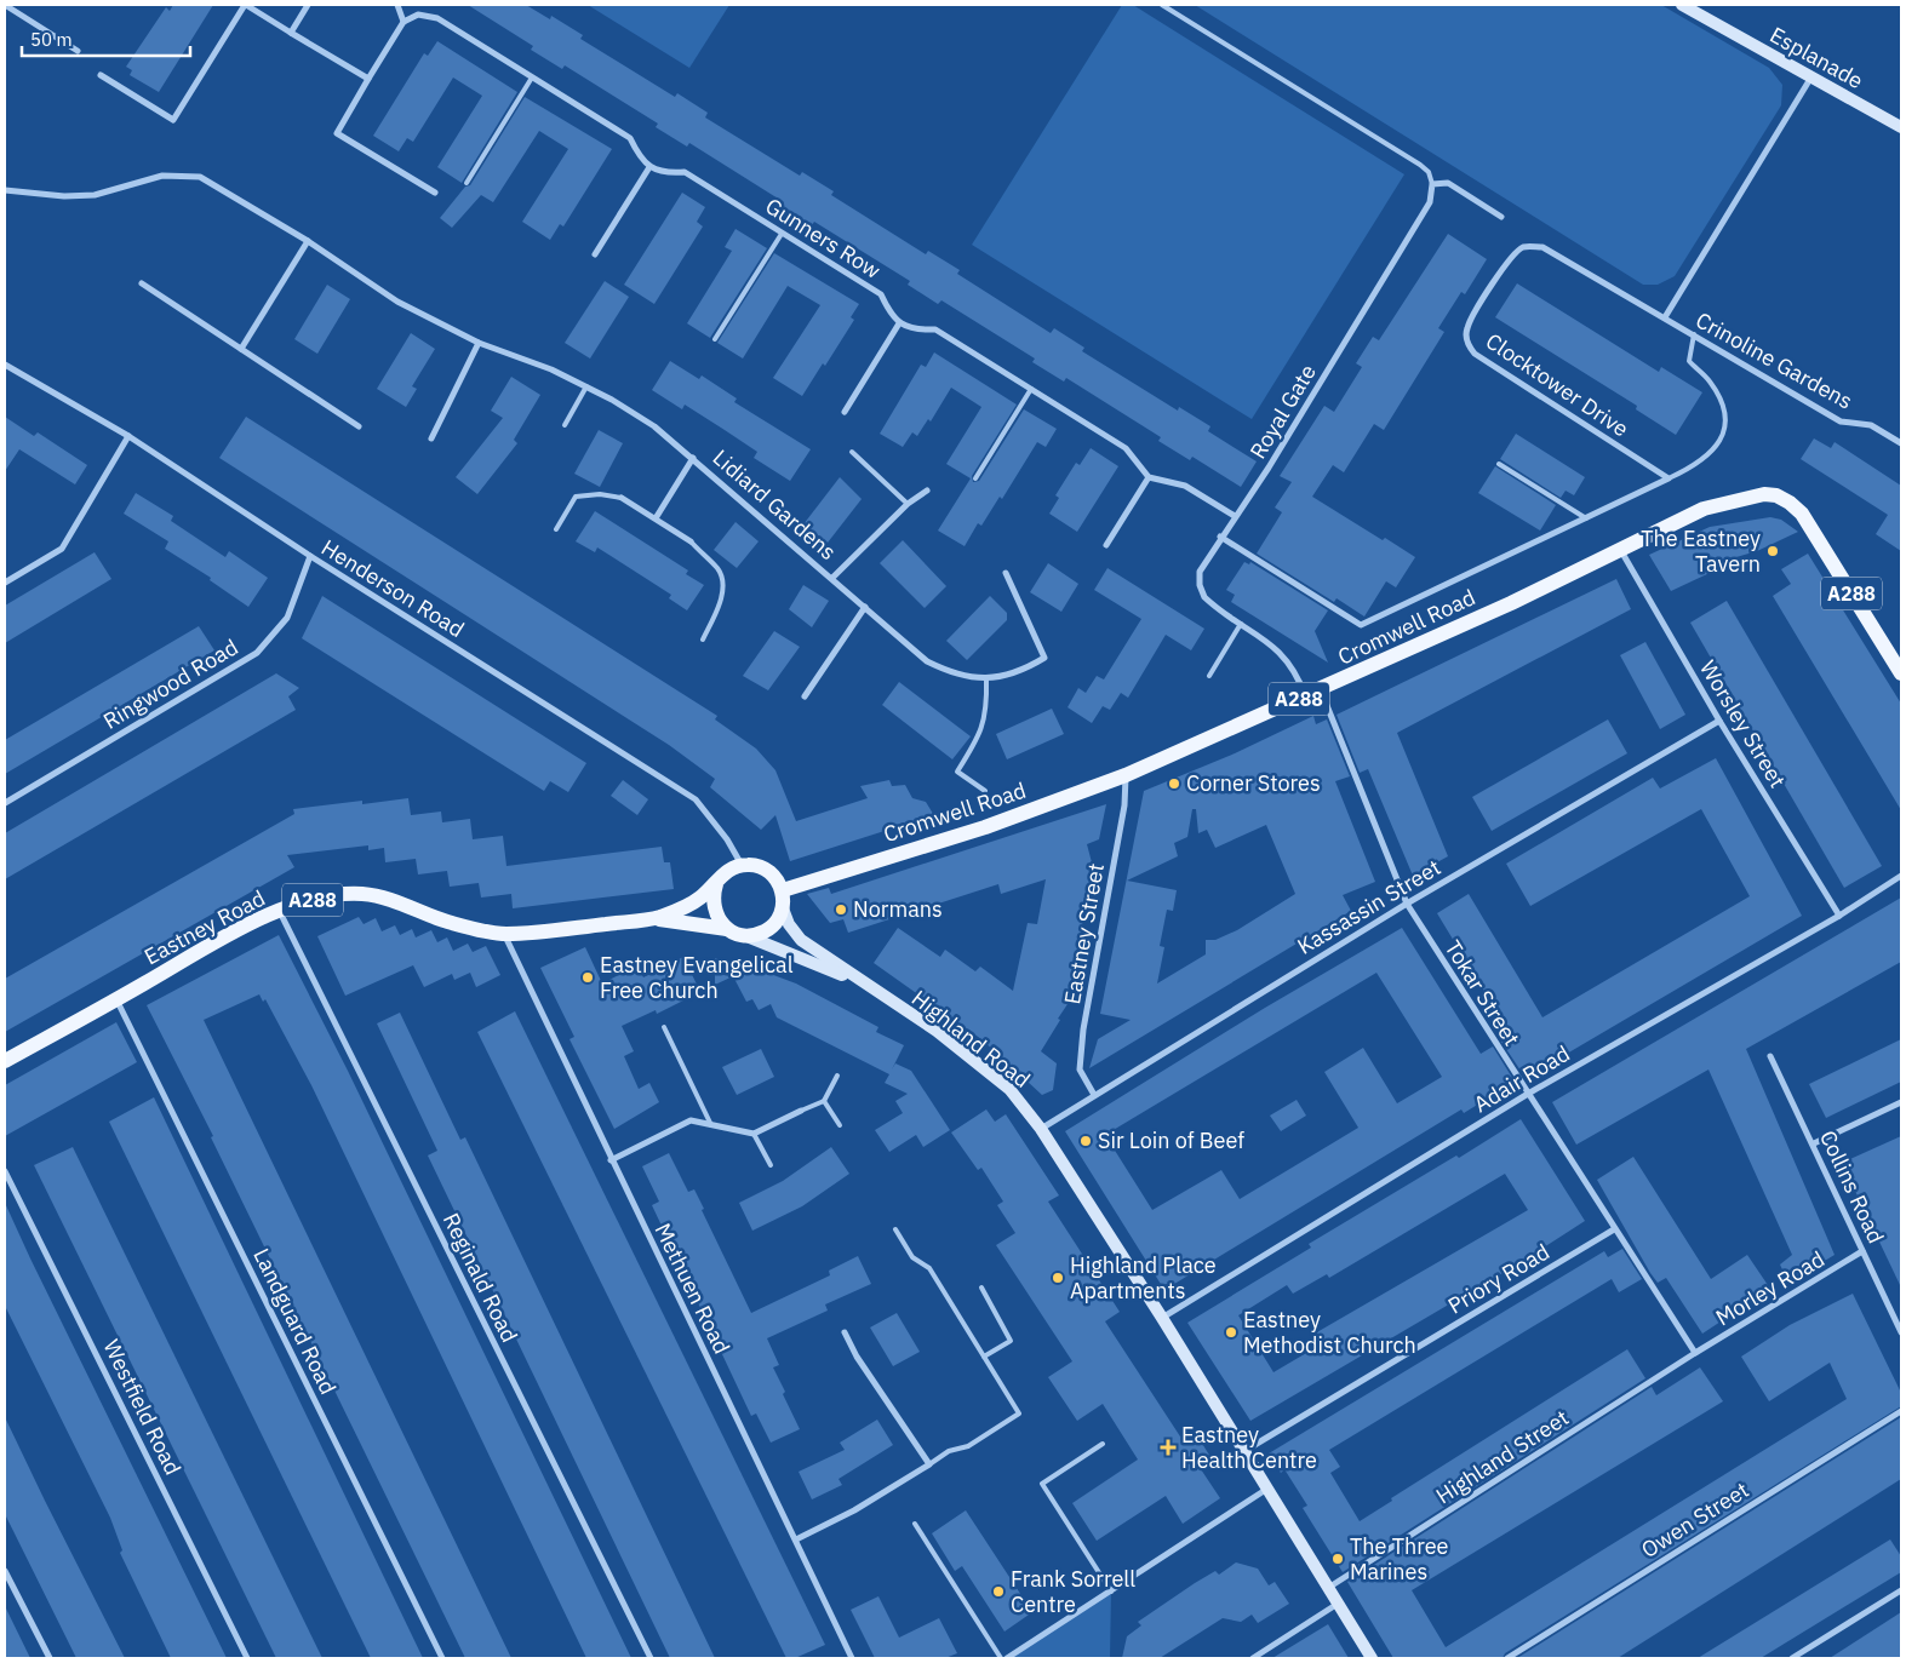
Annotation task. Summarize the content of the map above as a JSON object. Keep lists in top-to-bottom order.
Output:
{
  "streets": {
    "main road": [
      "Esplanade",
      "A288",
      "Cromwell Road",
      "Eastney Road",
      "Highland Road"
    ],
    "street": [
      "Gunners Row",
      "Crinoline Gardens",
      "Clocktower Drive",
      "Royal Gate",
      "Lidiard Gardens",
      "Henderson Road",
      "Ringwood Road",
      "Worsley Street",
      "Kassassin Street",
      "Eastney Street",
      "Tokar Street",
      "Adair Road",
      "Collins Road",
      "Reginald Road",
      "Priory Road",
      "Methuen Road",
      "Morley Road",
      "Landguard Road",
      "Westfield Road",
      "Highland Street",
      "Owen Street"
    ]
  },
  "crossings": [
    ["Crinoline Gardens", "Clocktower Drive"],
    ["Royal Gate", "Cromwell Road"],
    ["Henderson Road", "A288"],
    ["Henderson Road", "Cromwell Road"],
    ["Henderson Road", "Ringwood Road"],
    ["Henderson Road", "Eastney Road"],
    ["Henderson Road", "Highland Road"],
    ["A288", "Cromwell Road"],
    ["A288", "Eastney Road"],
    ["A288", "Highland Road"],
    ["Cromwell Road", "Worsley Street"],
    ["Cromwell Road", "Eastney Road"],
    ["Cromwell Road", "Eastney Street"],
    ["Cromwell Road", "Tokar Street"],
    ["Cromwell Road", "Highland Road"],
    ["Worsley Street", "Kassassin Street"],
    ["Worsley Street", "Adair Road"],
    ["Kassassin Street", "Eastney Street"],
    ["Kassassin Street", "Tokar Street"],
    ["Kassassin Street", "Highland Road"],
    ["Eastney Road", "Highland Road"],
    ["Eastney Road", "Reginald Road"],
    ["Eastney Road", "Methuen Road"],
    ["Eastney Road", "Landguard Road"],
    ["Tokar Street", "Adair Road"],
    ["Tokar Street", "Priory Road"],
    ["Tokar Street", "Morley Road"],
    ["Tokar Street", "Highland Street"],
    ["Highland Road", "Adair Road"],
    ["Highland Road", "Priory Road"],
    ["Highland Road", "Highland Street"],
    ["Collins Road", "Morley Road"],
    ["Morley Road", "Highland Street"]
  ],
  "places": {
    "other": [
      "The Eastney Tavern",
      "Corner Stores",
      "Normans",
      "Eastney Evangelical Free Church",
      "Sir Loin of Beef",
      "Highland Place Apartments",
      "Eastney Methodist Church",
      "The Three Marines",
      "Frank Sorrell Centre"
    ],
    "health": ["Eastney Health Centre"]
  },
  "scale_bar": "50 m"
}
